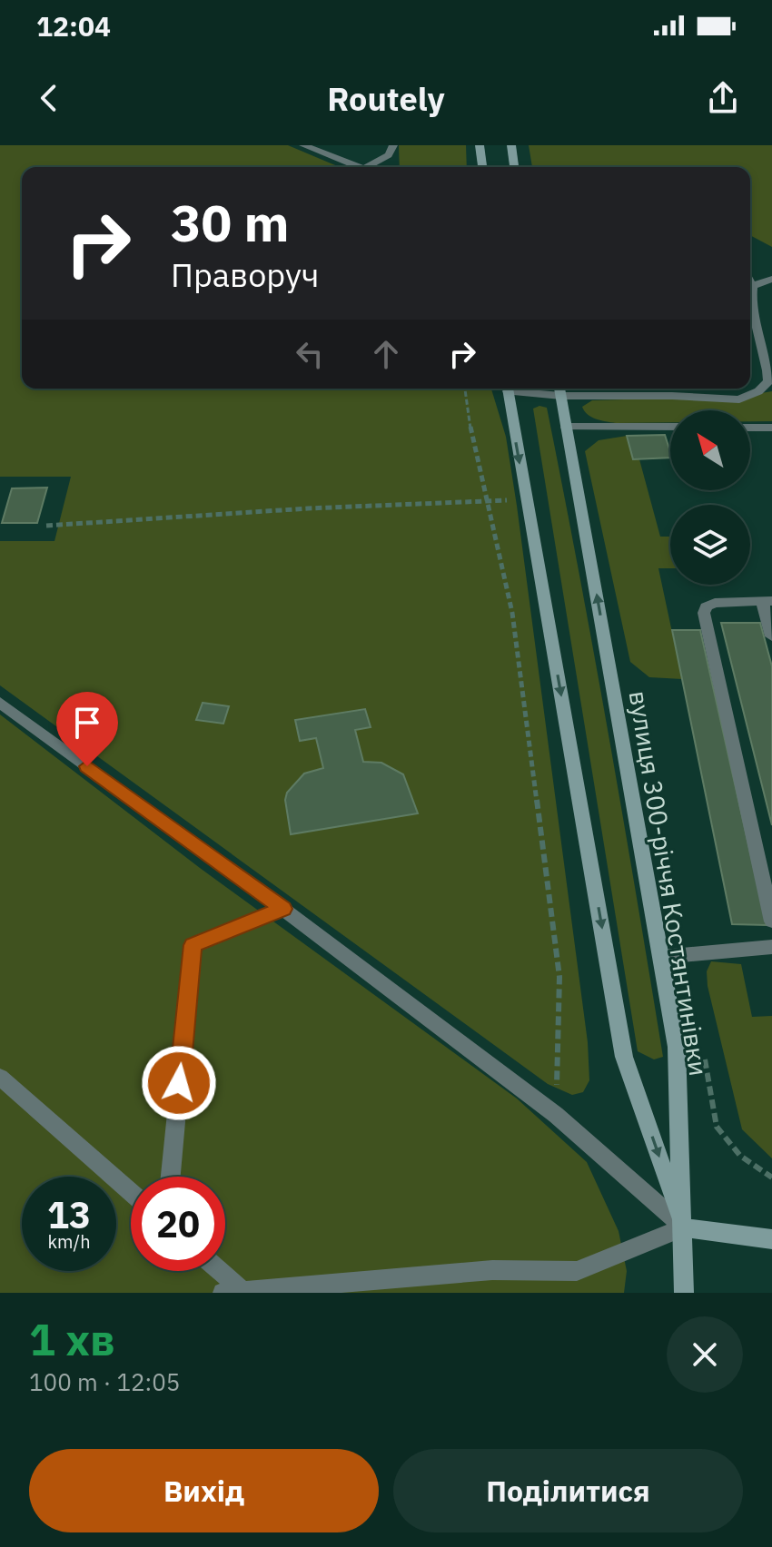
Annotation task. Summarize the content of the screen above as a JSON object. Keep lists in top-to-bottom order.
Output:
{
  "streets": {
    "street": ["вулиця 300-річчя Костянтинівки"]
  },
  "north": "top left",
  "page": {
    "status": "12:04",
    "header": "Routely",
    "turn": ["30 m", "Праворуч"],
    "speed": "13 km/h",
    "limit": "20",
    "heading": ["1 хв", "100 m · 12:05"],
    "buttons": ["Вихід", "Поділитися"]
  }
}
